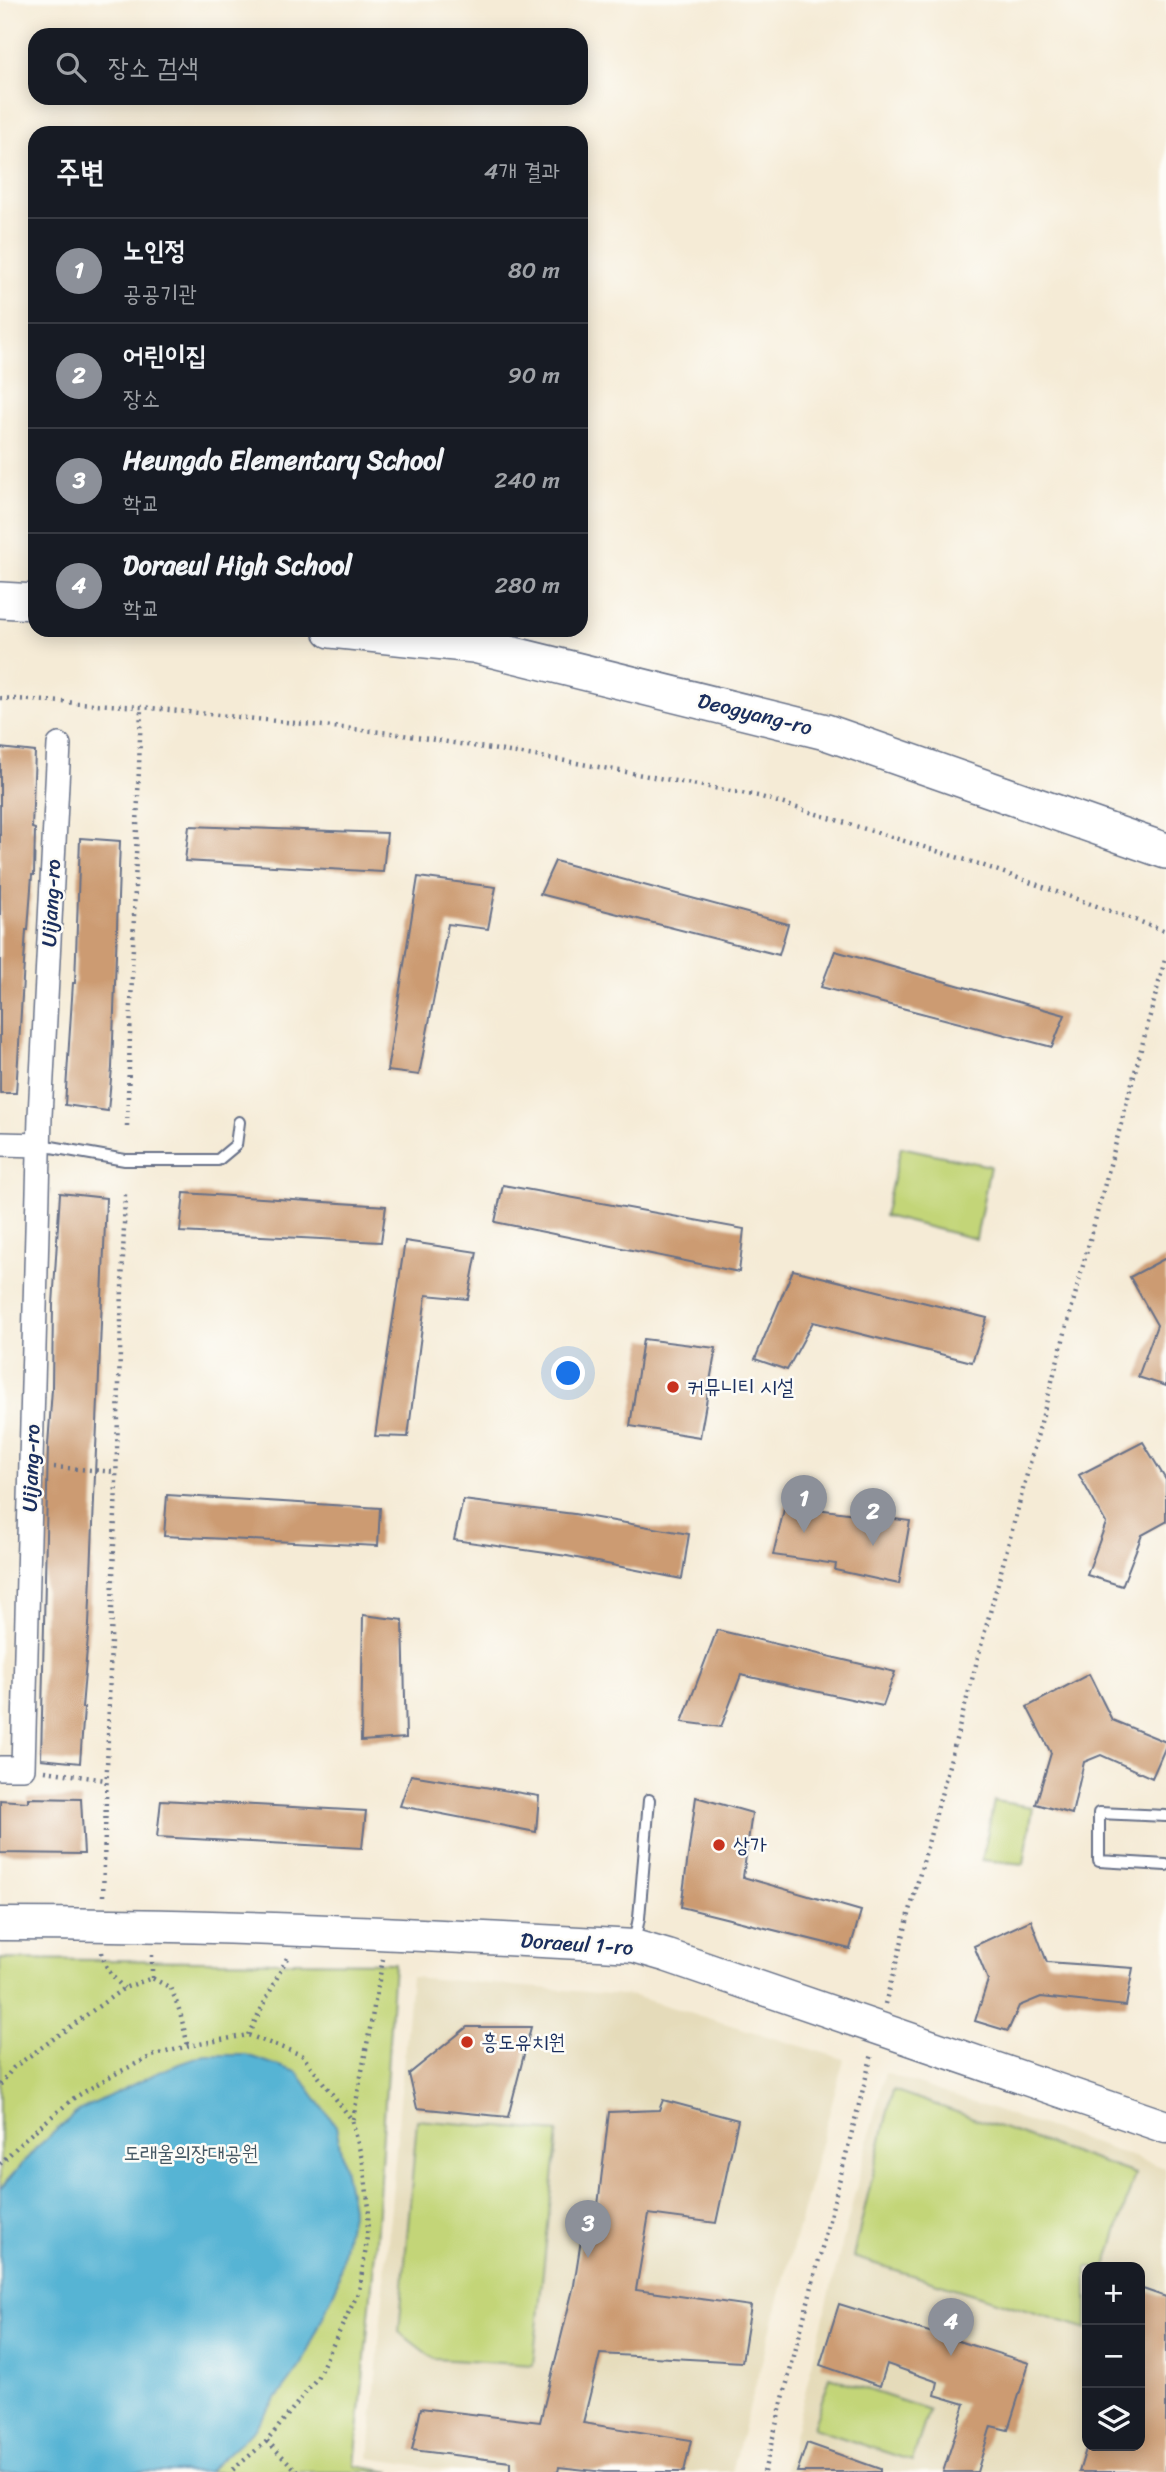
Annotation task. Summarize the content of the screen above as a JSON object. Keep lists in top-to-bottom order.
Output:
{
  "streets": {
    "main road": ["Deogyang-ro"],
    "street": ["Uijang-ro", "Doraeul 1-ro"]
  },
  "parks": ["도래울의장대공원"],
  "places": ["커뮤니티 시설", "상가", "흥도유치원"],
  "page": {
    "search": "장소 검색",
    "heading": ["주변", "4개 결과"],
    "list": [
      {
        "mark": "1",
        "name": "노인정",
        "note": "공공기관",
        "value": "80 m"
      },
      {
        "mark": "2",
        "name": "어린이집",
        "note": "장소",
        "value": "90 m"
      },
      {
        "mark": "3",
        "name": "Heungdo Elementary School",
        "note": "학교",
        "value": "240 m"
      },
      {
        "mark": "4",
        "name": "Doraeul High School",
        "note": "학교",
        "value": "280 m"
      }
    ],
    "pins": [
      "1",
      "2",
      "3",
      "4"
    ],
    "map_buttons": ["+", "−"]
  }
}
